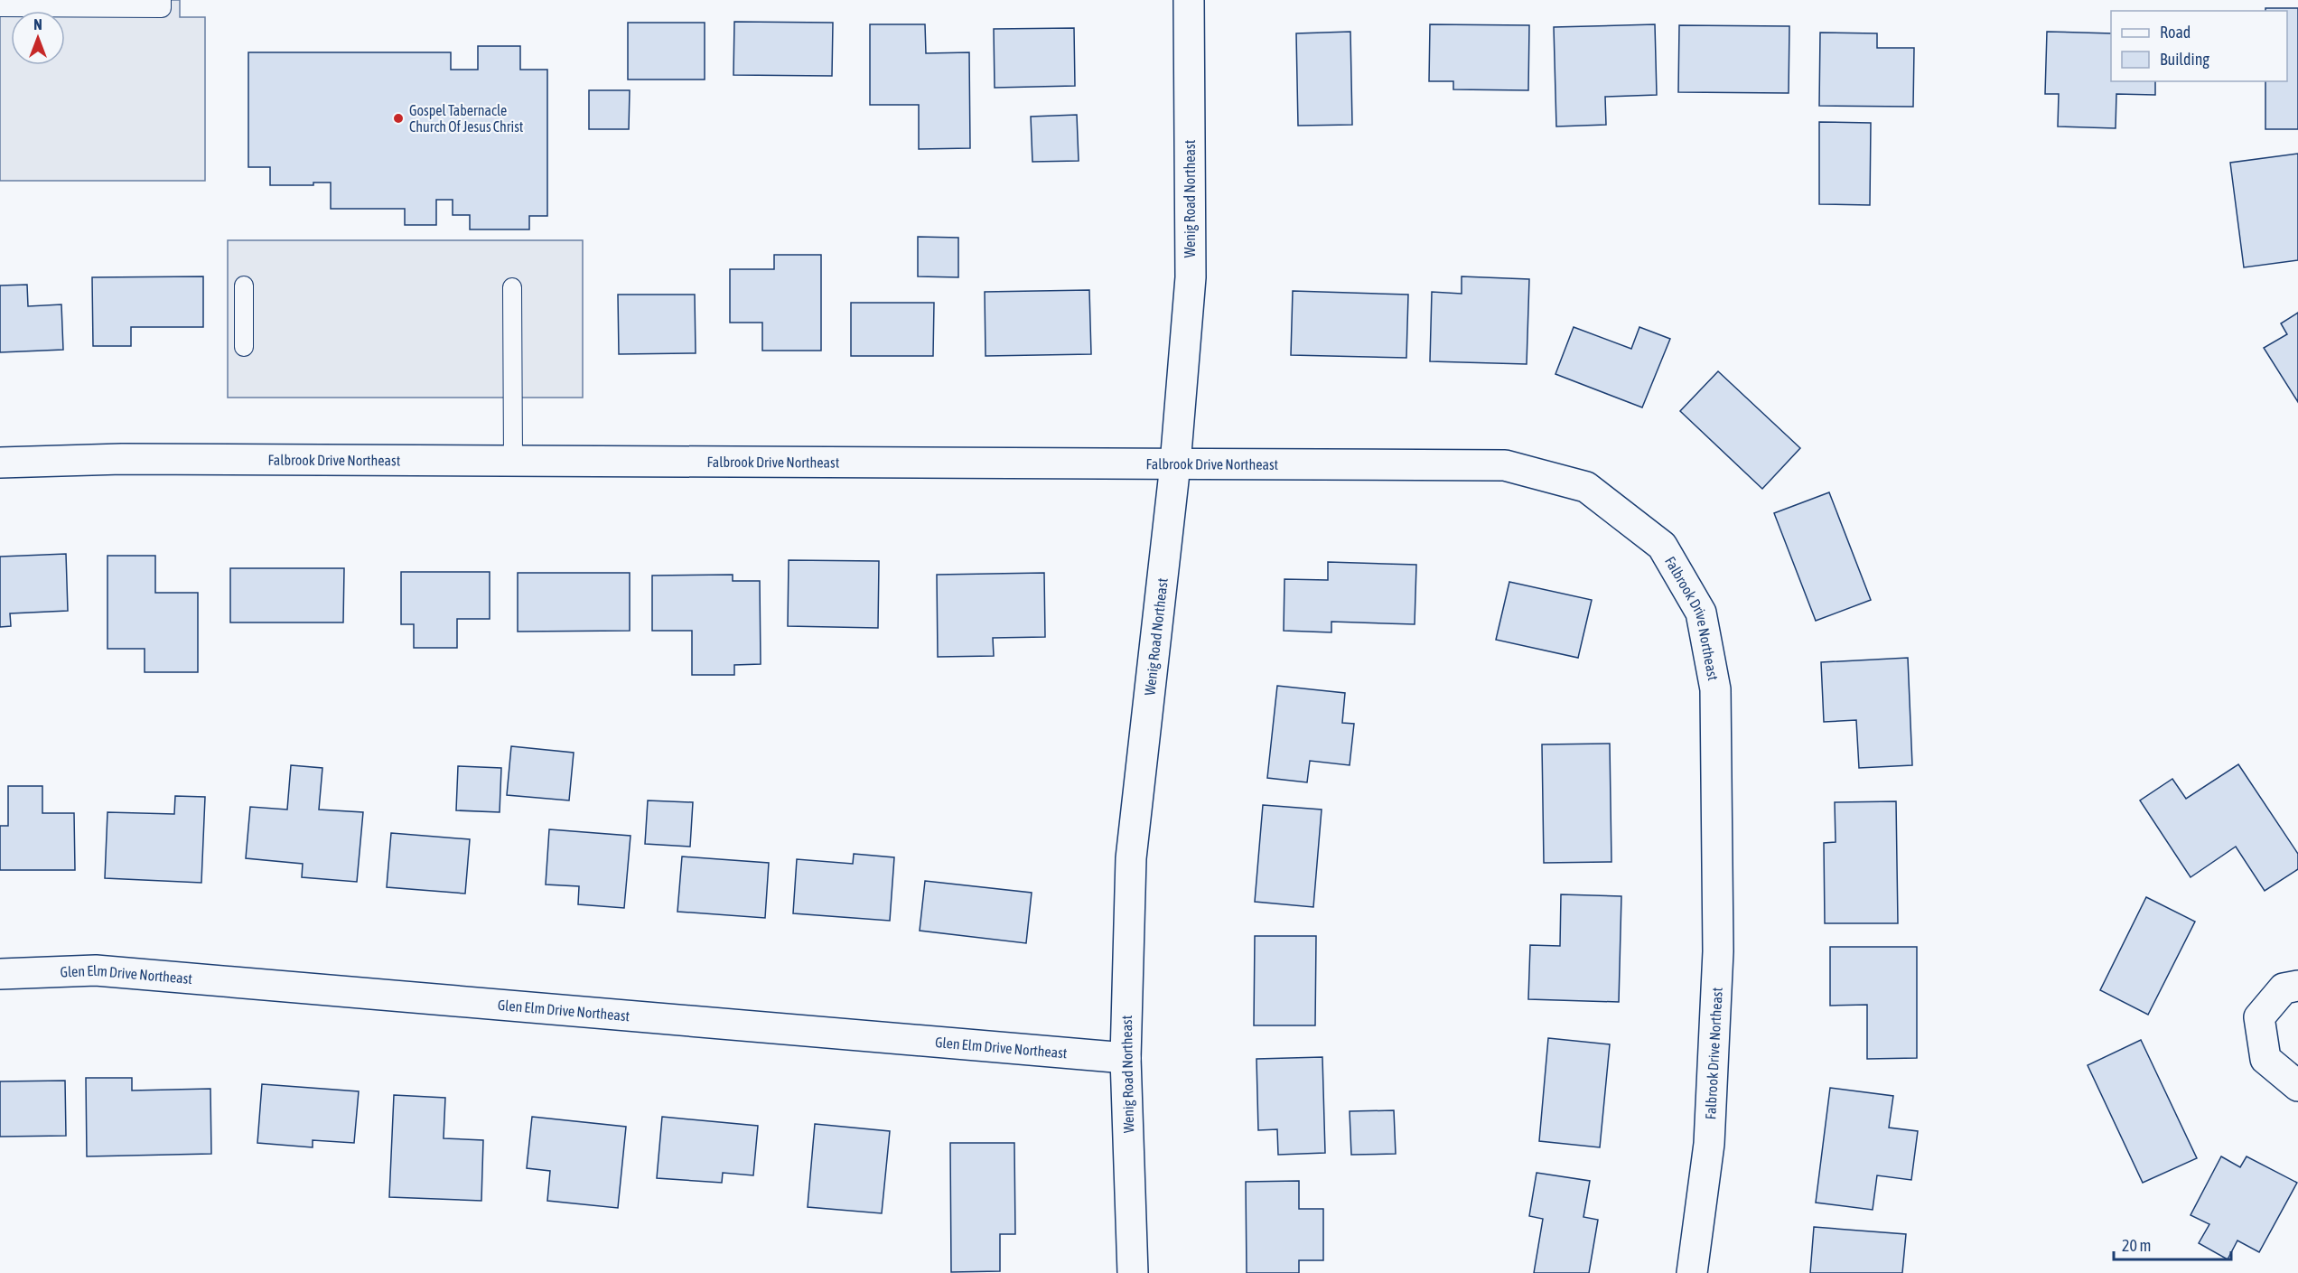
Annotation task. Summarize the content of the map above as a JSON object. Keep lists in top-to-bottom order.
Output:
{
  "streets": {
    "street": ["Wenig Road Northeast", "Falbrook Drive Northeast", "Glen Elm Drive Northeast"]
  },
  "crossings": [
    ["Wenig Road Northeast", "Falbrook Drive Northeast"],
    ["Wenig Road Northeast", "Glen Elm Drive Northeast"]
  ],
  "places": ["Gospel Tabernacle Church Of Jesus Christ"],
  "legend": ["Road", "Building"],
  "scale_bar": "20 m",
  "north": "top"
}
